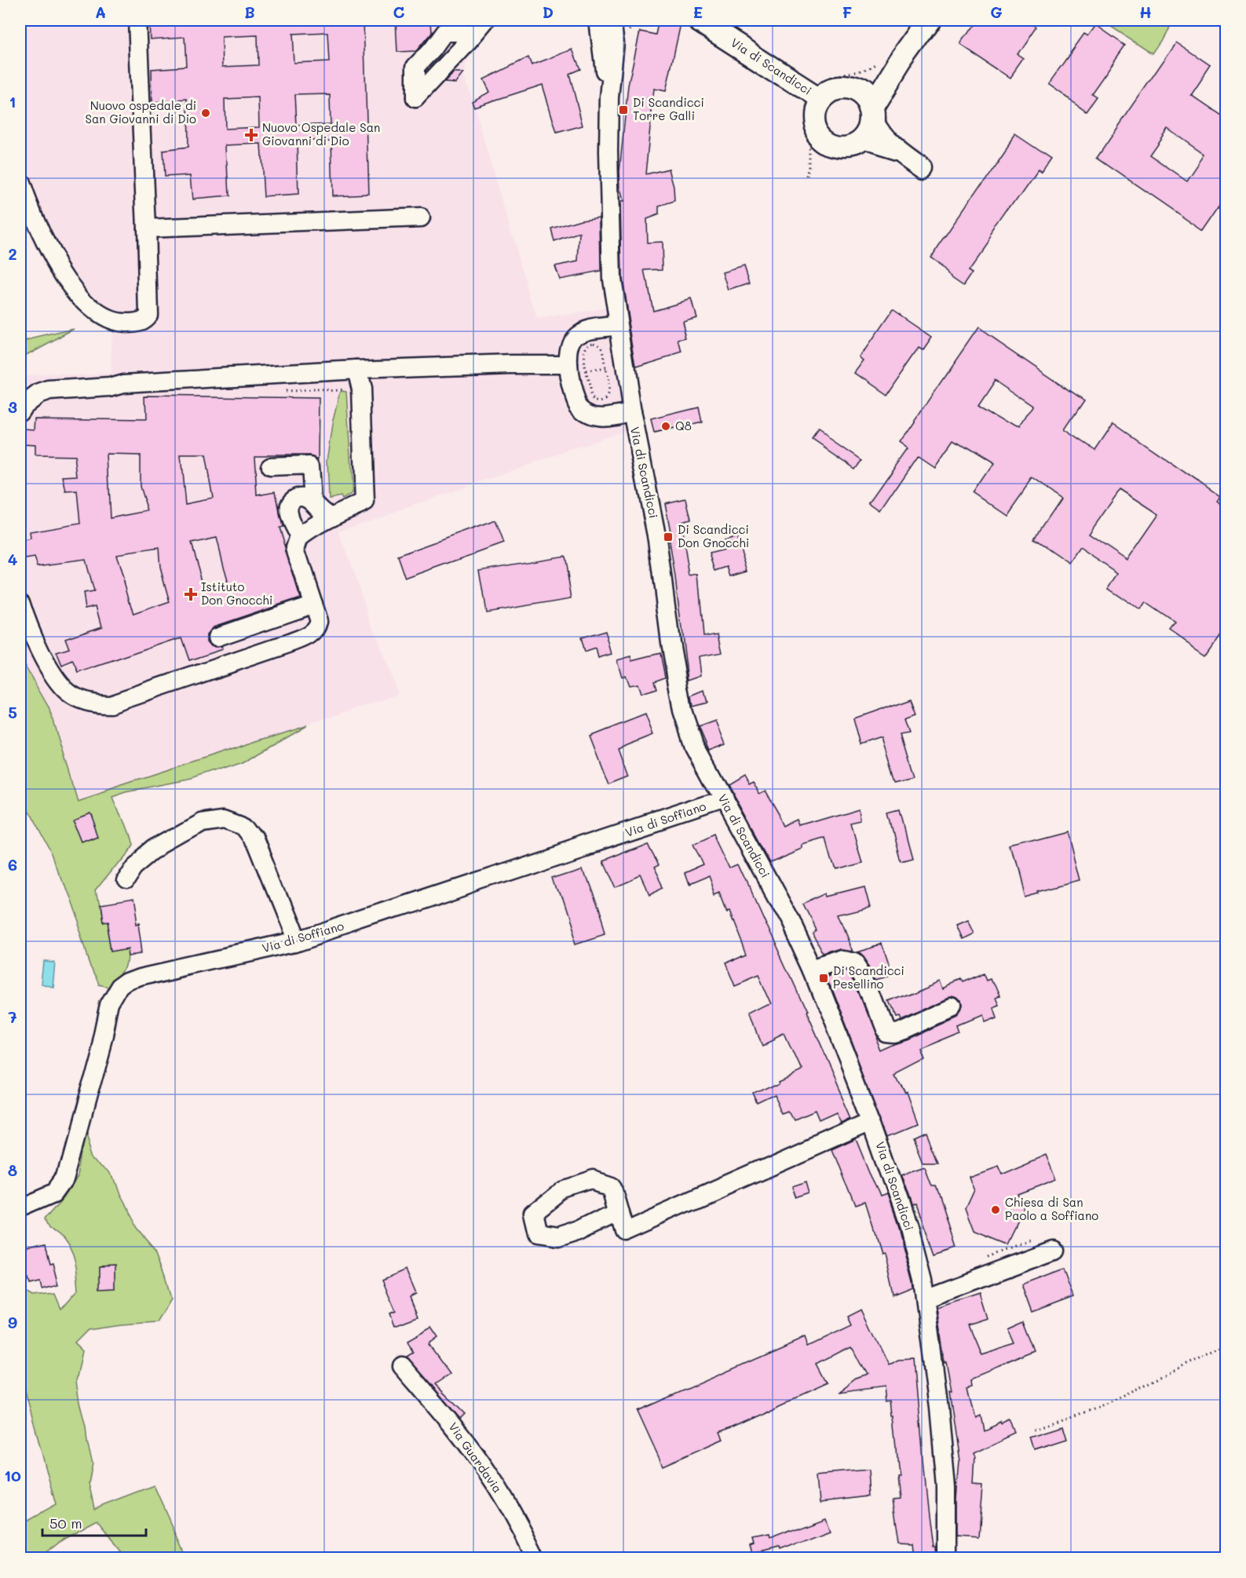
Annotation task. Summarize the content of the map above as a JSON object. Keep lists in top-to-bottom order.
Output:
{
  "streets": {
    "main road": ["Via di Scandicci"],
    "street": ["Via di Soffiano", "Via Guardavia"]
  },
  "crossings": [
    ["Via di Scandicci", "Via di Soffiano"]
  ],
  "places": {
    "transit": ["Di Scandicci Torre Galli", "Di Scandicci Don Gnocchi", "Di Scandicci Pesellino"],
    "other": ["Nuovo ospedale di San Giovanni di Dio", "Q8", "Chiesa di San Paolo a Soffiano"],
    "health": ["Nuovo Ospedale San Giovanni di Dio", "Istituto Don Gnocchi"]
  },
  "scale_bar": "50 m",
  "grid": {
    "columns": [
      "A",
      "B",
      "C",
      "D",
      "E",
      "F",
      "G",
      "H"
    ],
    "rows": [
      "1",
      "2",
      "3",
      "4",
      "5",
      "6",
      "7",
      "8",
      "9",
      "10"
    ]
  }
}
